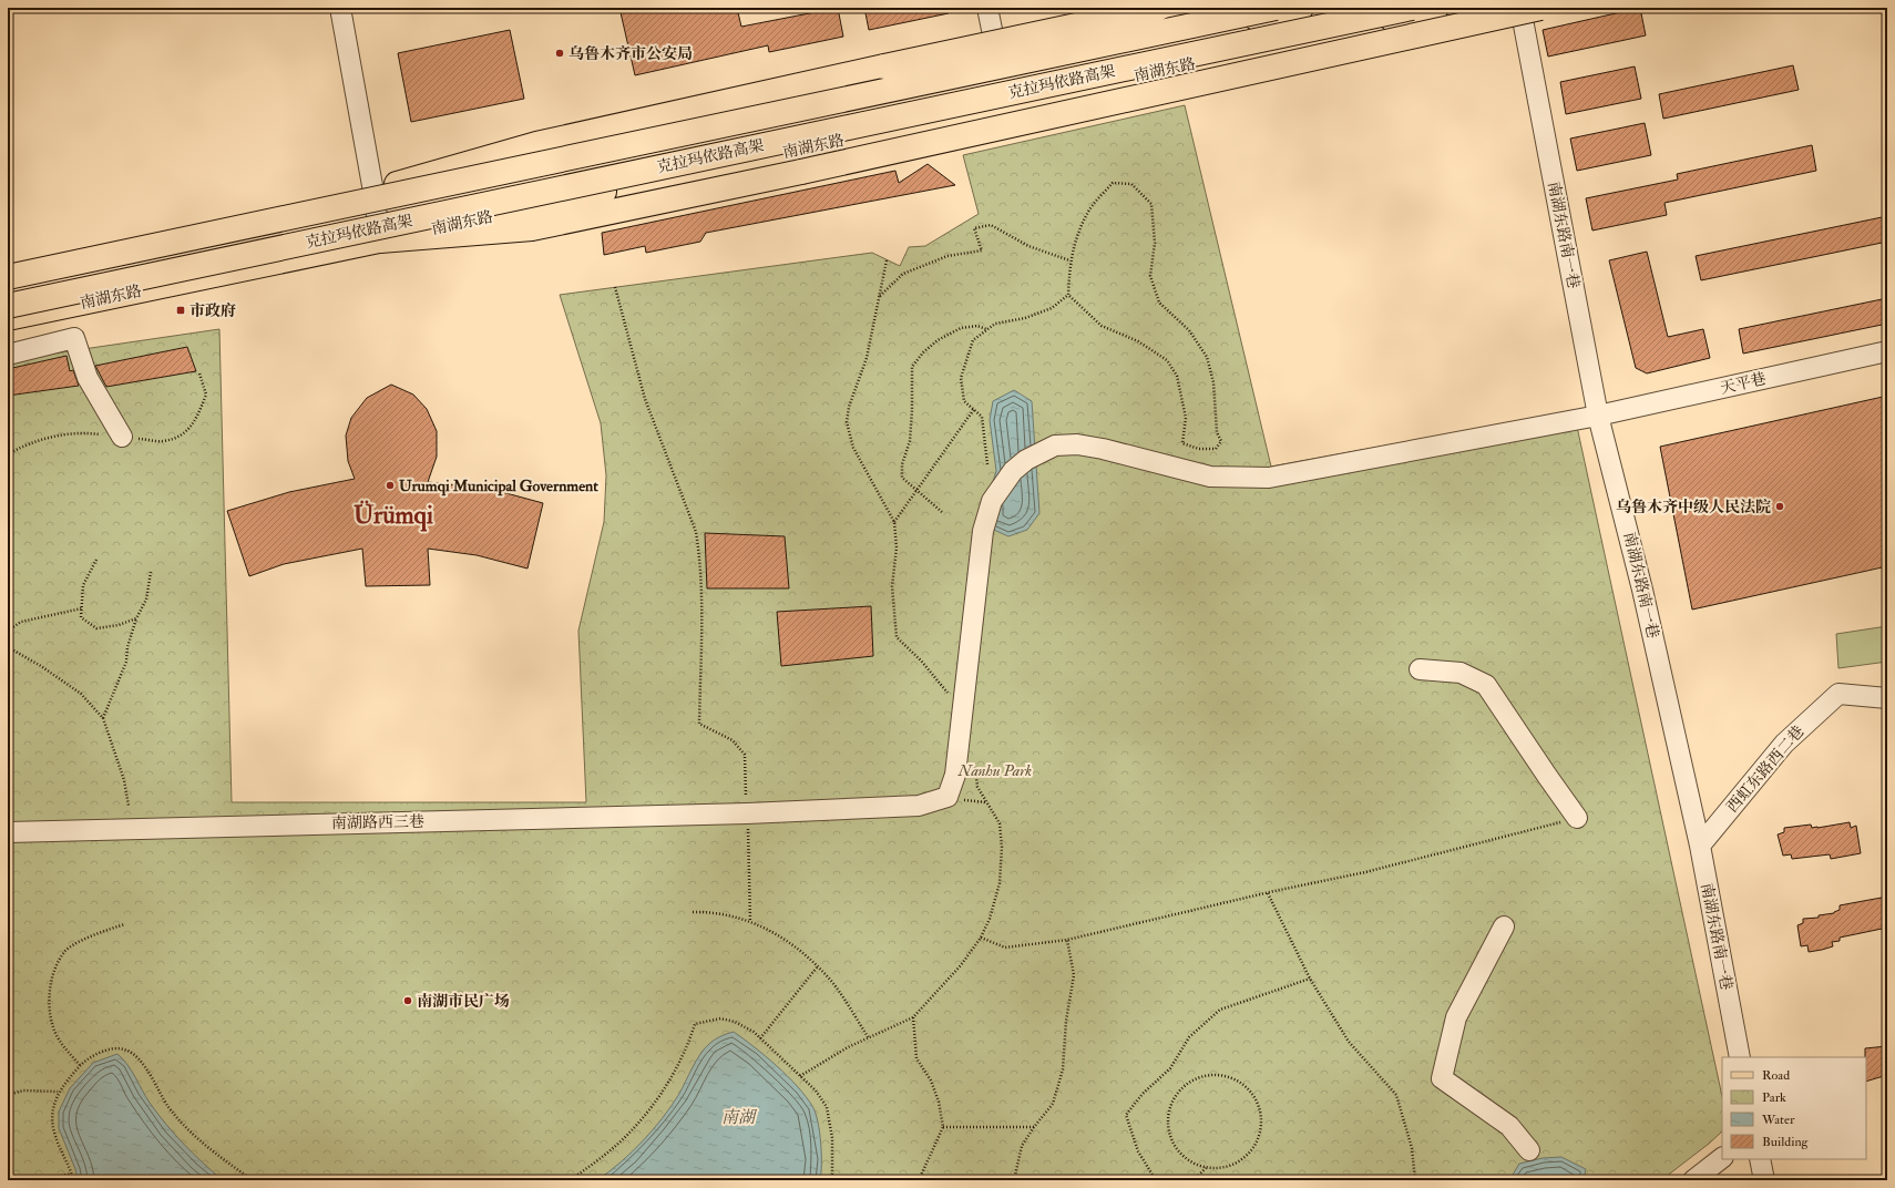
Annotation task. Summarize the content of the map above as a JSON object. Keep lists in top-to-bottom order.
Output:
{
  "streets": {
    "main road": ["南湖东路", "克拉玛依路高架"],
    "street": [
      "南湖东路南一巷",
      "天平巷",
      "西虹东路西二巷",
      "南湖路西三巷"
    ]
  },
  "crossings": [
    ["南湖东路", "克拉玛依路高架"],
    ["南湖东路南一巷", "天平巷"],
    ["南湖东路南一巷", "西虹东路西二巷"],
    ["天平巷", "南湖路西三巷"]
  ],
  "districts": ["Ürümqi"],
  "water": ["南湖"],
  "parks": ["Nanhu Park"],
  "places": {
    "other": [
      "乌鲁木齐市公安局",
      "Urumqi Municipal Government",
      "乌鲁木齐中级人民法院",
      "南湖市民广场"
    ],
    "transit": ["市政府"]
  },
  "legend": [
    "Road",
    "Park",
    "Water",
    "Building"
  ]
}
